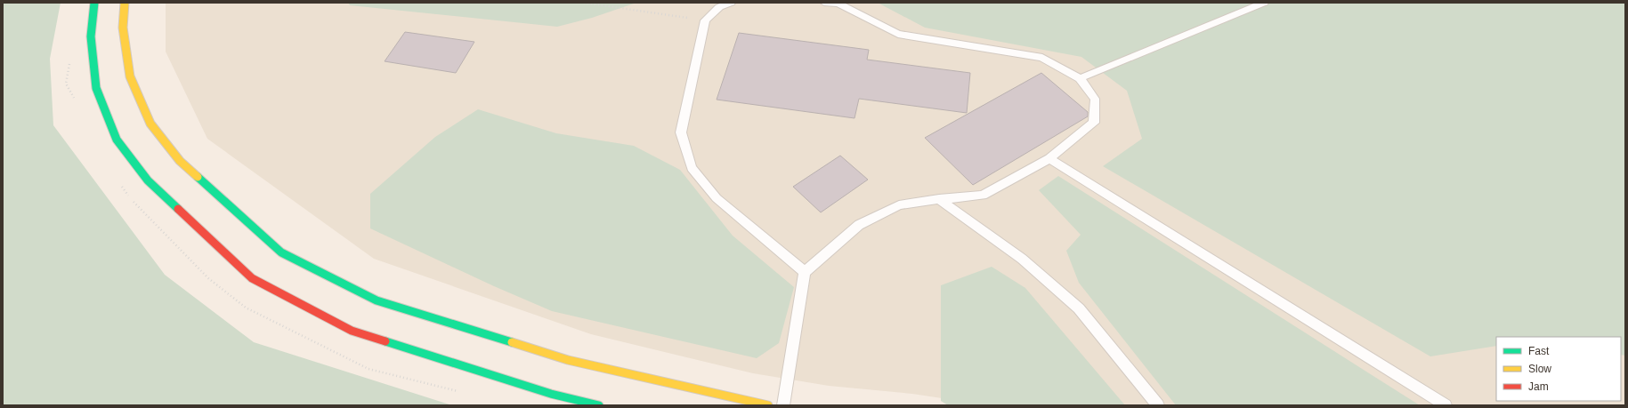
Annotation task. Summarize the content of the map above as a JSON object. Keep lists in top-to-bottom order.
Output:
{
  "legend": ["Fast", "Slow", "Jam"]
}
